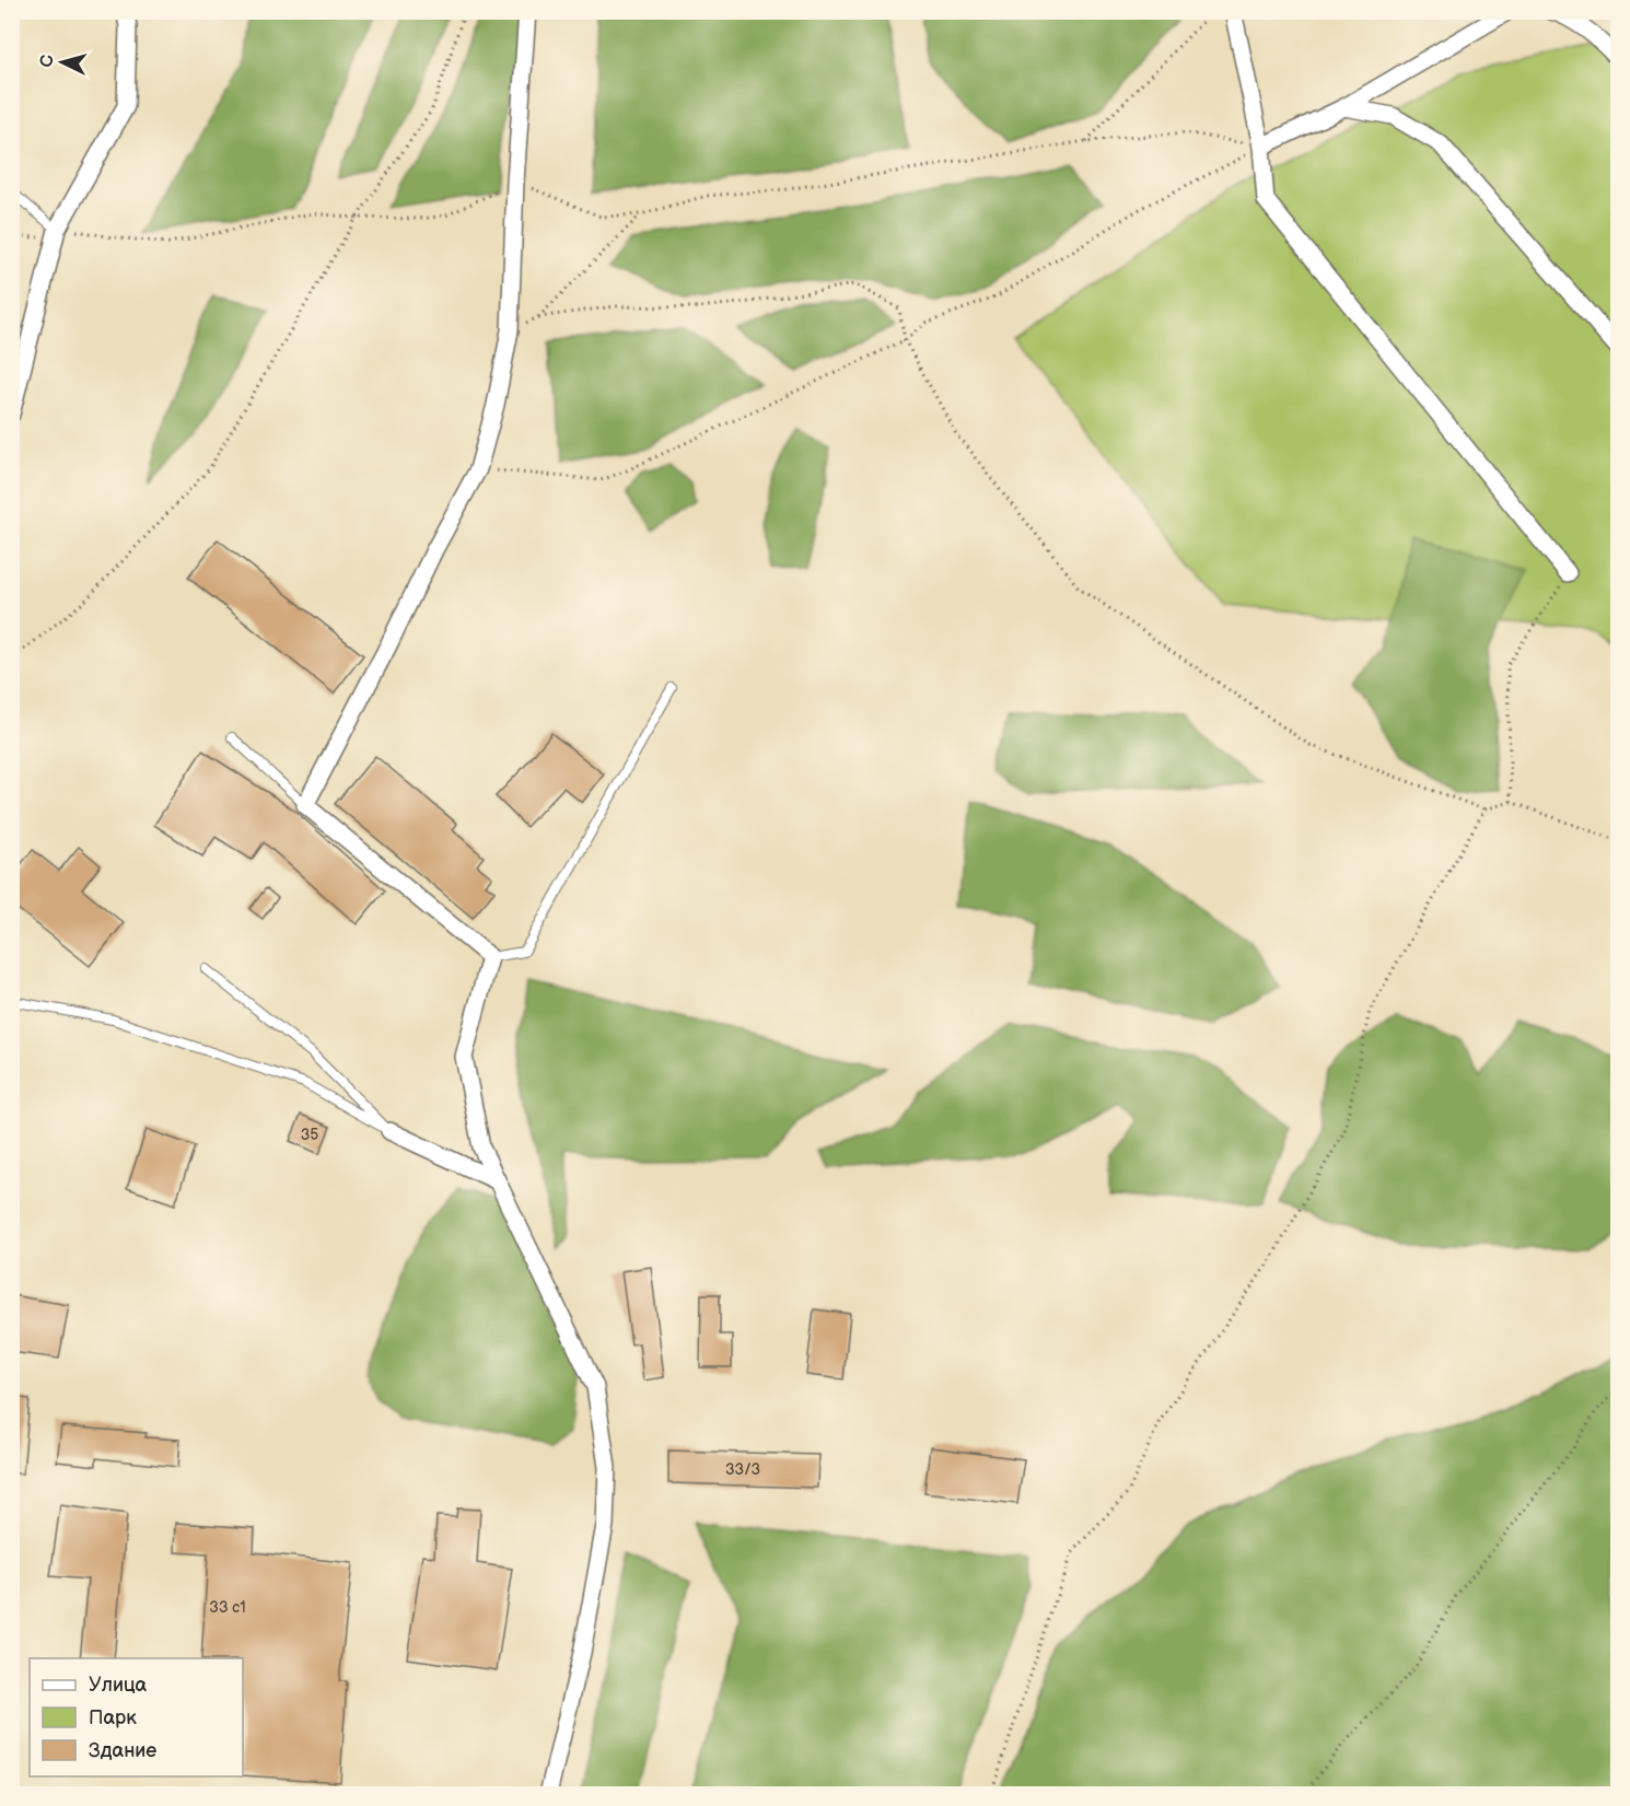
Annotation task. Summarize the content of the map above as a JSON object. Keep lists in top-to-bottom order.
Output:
{
  "house_numbers": ["35", "33/3", "33 с1"],
  "legend": ["Улица", "Парк", "Здание"],
  "north": "left"
}
